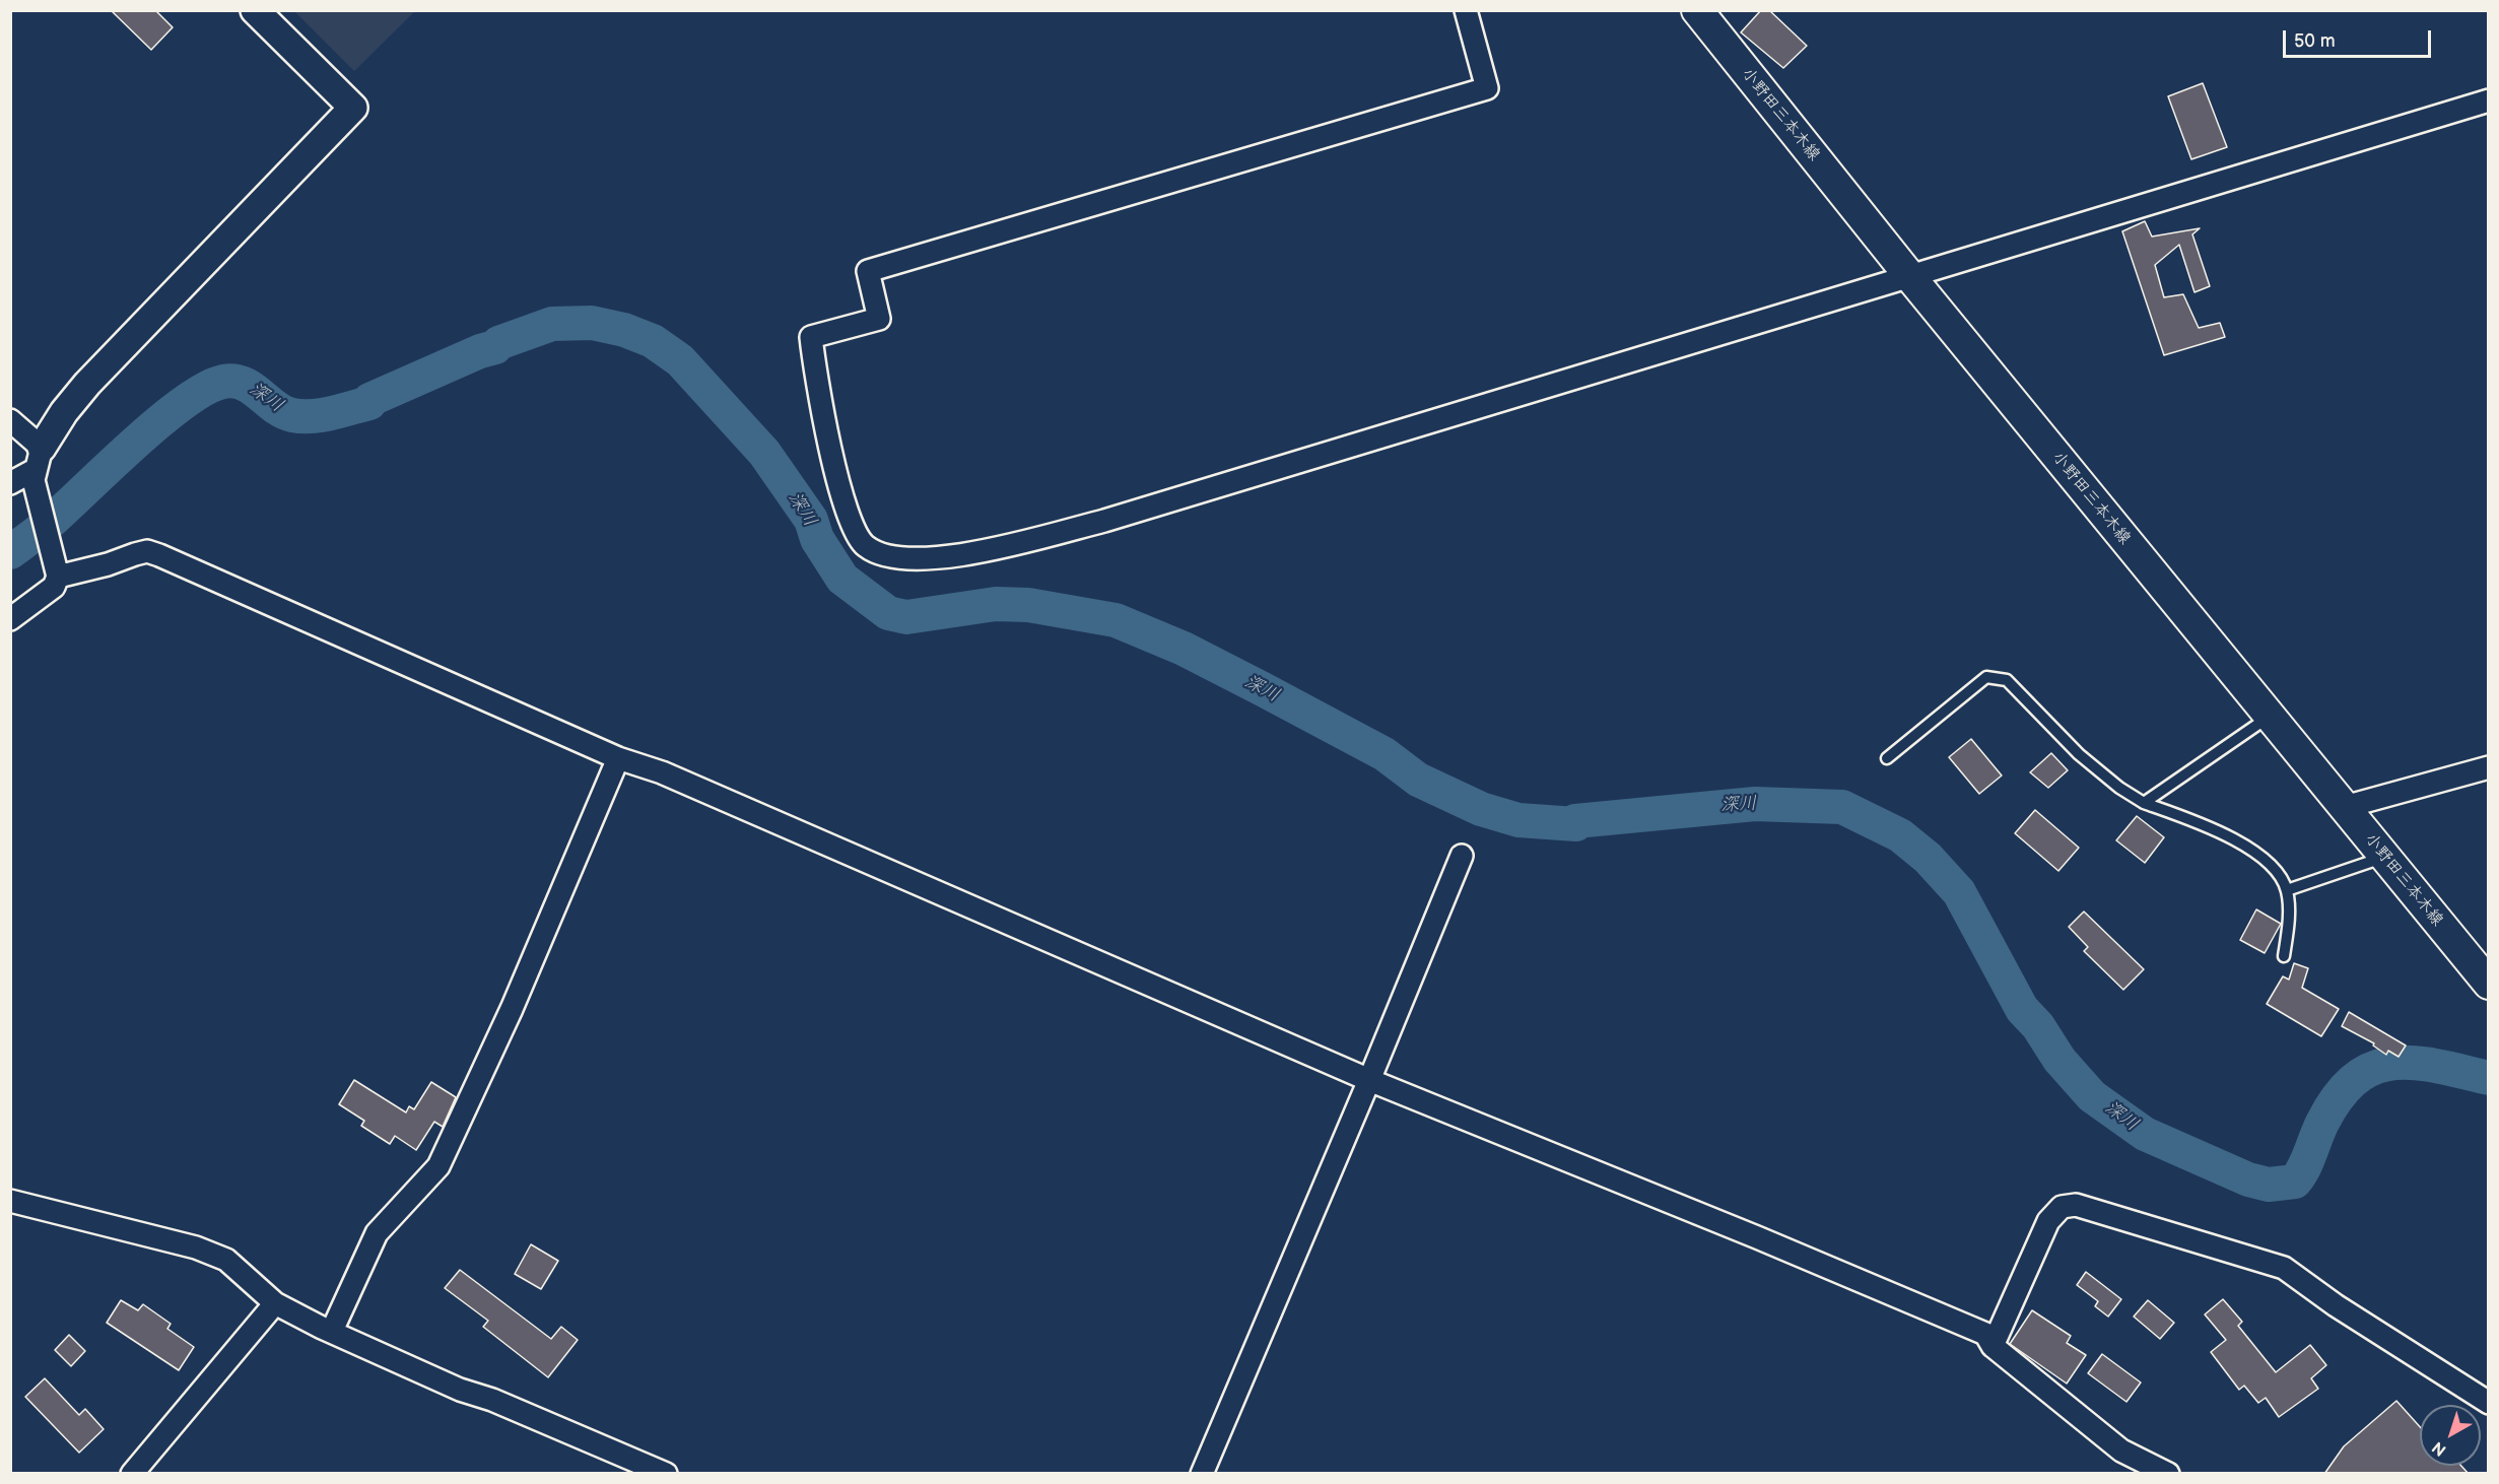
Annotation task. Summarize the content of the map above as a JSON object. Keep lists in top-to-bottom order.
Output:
{
  "streets": {
    "main road": ["小野田三本木線"]
  },
  "water": ["深川"],
  "scale_bar": "50 m",
  "north": "bottom left"
}
